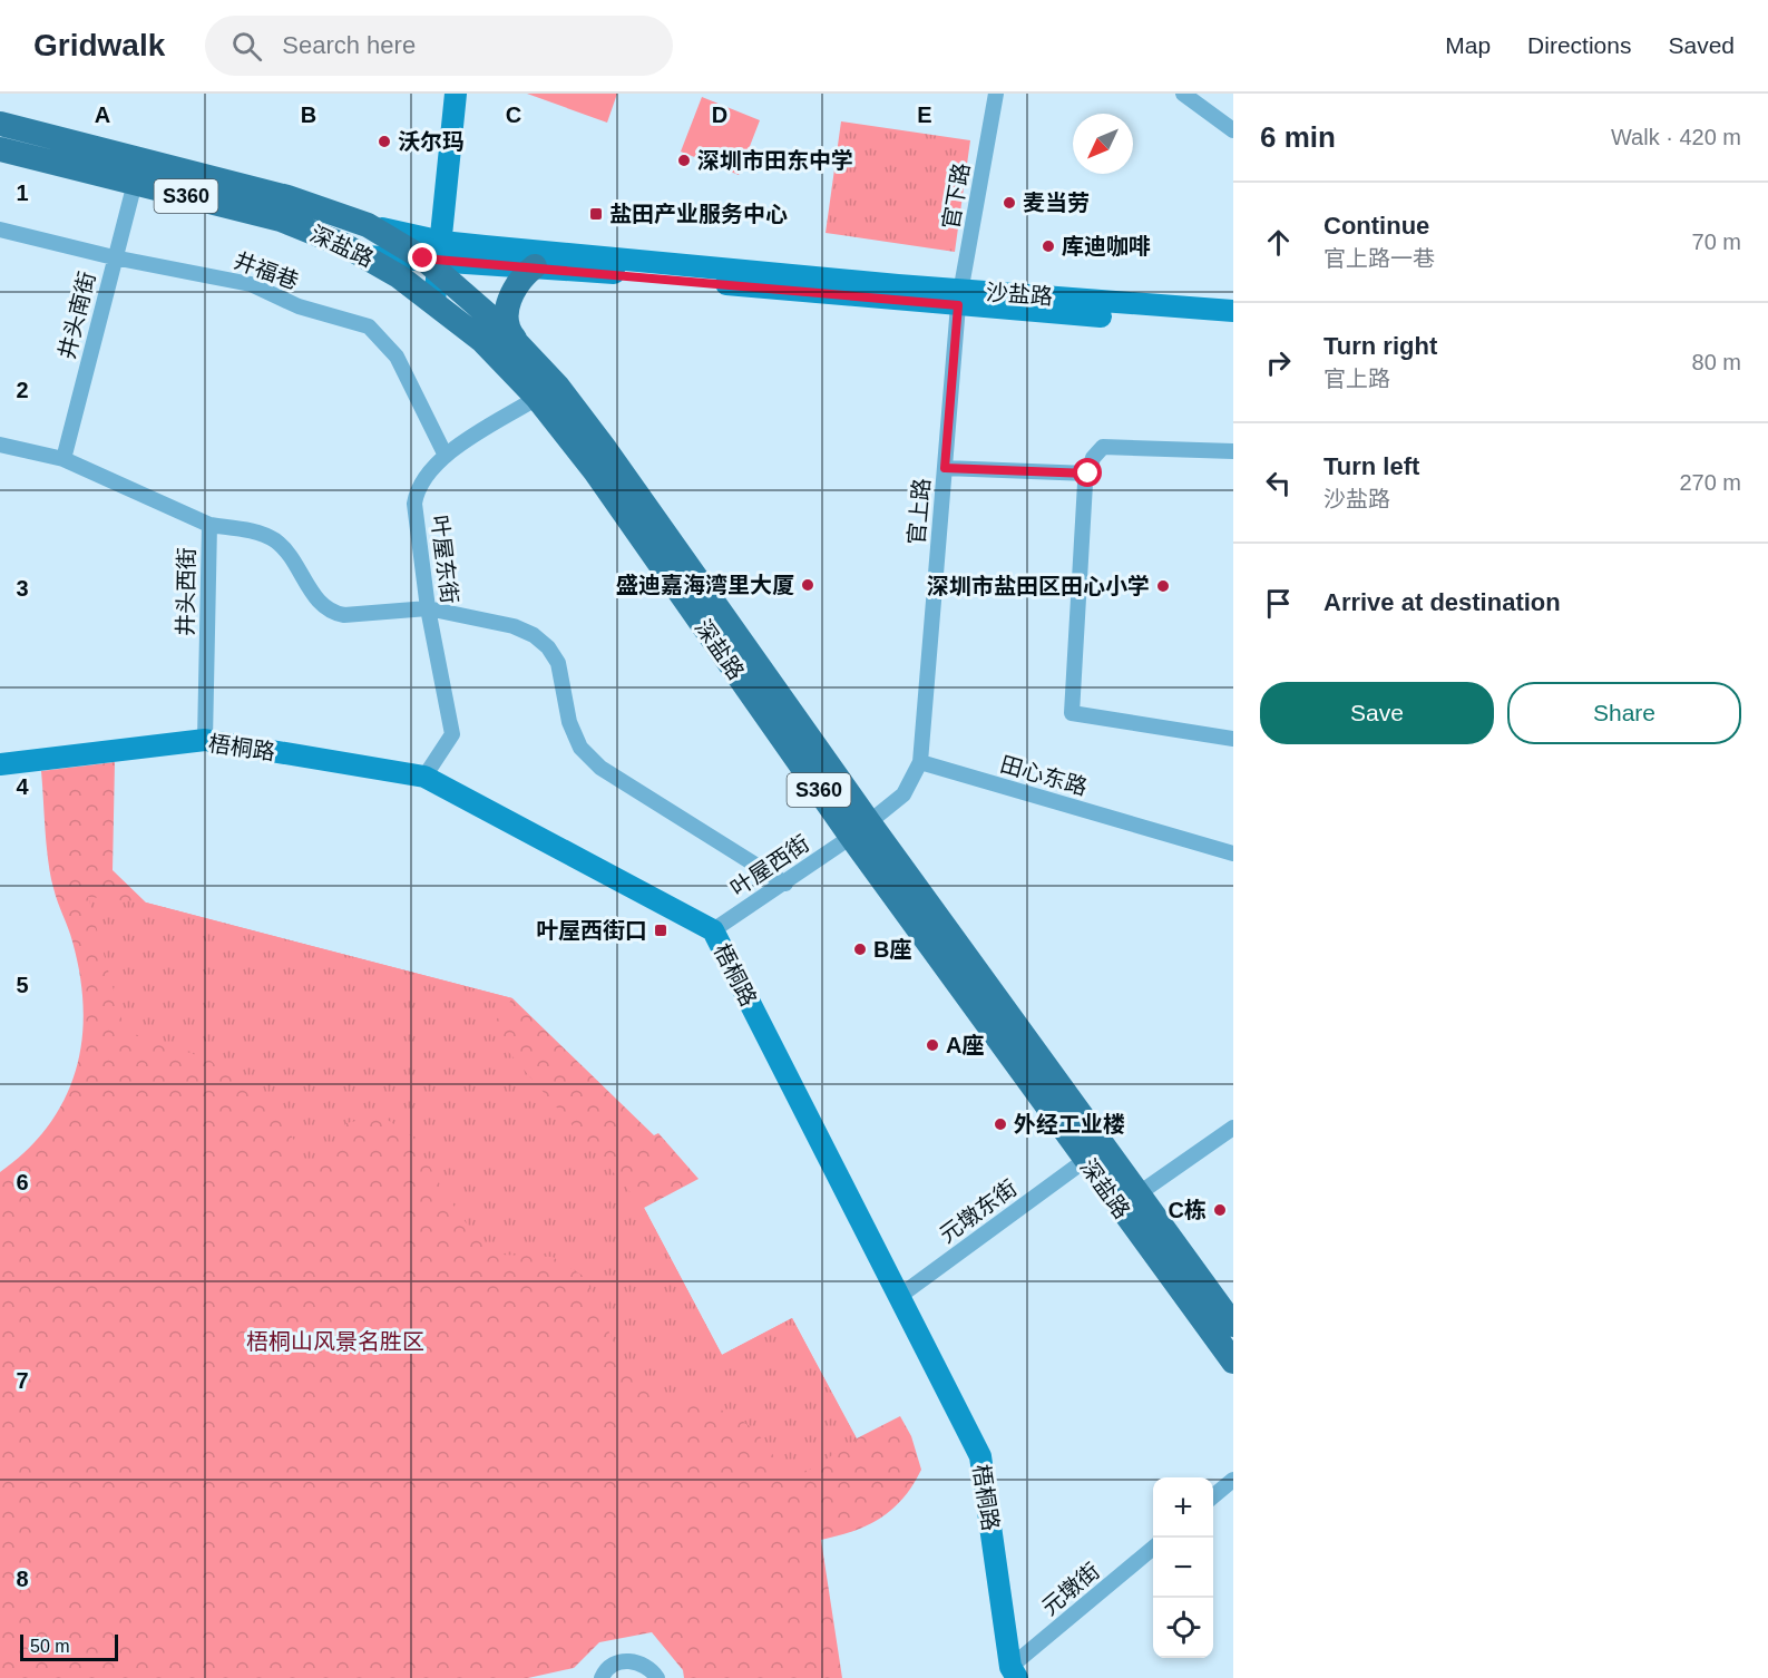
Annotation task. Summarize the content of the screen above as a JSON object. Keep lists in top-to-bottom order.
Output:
{
  "streets": {
    "main road": ["S360", "深盐路"],
    "street": [
      "官下路",
      "井福巷",
      "沙盐路",
      "井头南街",
      "官上路",
      "叶屋东街",
      "井头西街",
      "梧桐路",
      "田心东路",
      "叶屋西街",
      "元墩东街",
      "元墩街"
    ]
  },
  "crossings": [
    ["官下路", "沙盐路"],
    ["官下路", "官上路"],
    ["深盐路", "沙盐路"],
    ["深盐路", "井头南街"],
    ["深盐路", "叶屋东街"],
    ["深盐路", "叶屋西街"],
    ["深盐路", "元墩东街"],
    ["井福巷", "井头南街"],
    ["井福巷", "叶屋东街"],
    ["沙盐路", "官上路"],
    ["井头南街", "井头西街"],
    ["官上路", "田心东路"],
    ["叶屋东街", "梧桐路"],
    ["井头西街", "梧桐路"],
    ["梧桐路", "叶屋西街"],
    ["梧桐路", "元墩东街"],
    ["梧桐路", "元墩街"]
  ],
  "parks": ["梧桐山风景名胜区"],
  "places": {
    "other": [
      "沃尔玛",
      "深圳市田东中学",
      "麦当劳",
      "库迪咖啡",
      "盛迪嘉海湾里大厦",
      "深圳市盐田区田心小学",
      "B座",
      "A座",
      "外经工业楼",
      "C栋"
    ],
    "transit": ["盐田产业服务中心", "叶屋西街口"]
  },
  "scale_bar": "50 m",
  "north": "bottom left",
  "page": {
    "header": "Gridwalk",
    "search": "Search here",
    "nav": ["Map", "Directions", "Saved"],
    "heading": ["6 min", "Walk · 420 m"],
    "list": [
      ["Continue", "官上路一巷", "70 m"],
      ["Turn right", "官上路", "80 m"],
      ["Turn left", "沙盐路", "270 m"],
      "Arrive at destination"
    ],
    "buttons": ["Save", "Share"],
    "map_buttons": ["+", "−"],
    "scale": "50 m"
  },
  "grid": {
    "columns": [
      "A",
      "B",
      "C",
      "D",
      "E"
    ],
    "rows": [
      "1",
      "2",
      "3",
      "4",
      "5",
      "6",
      "7",
      "8"
    ]
  }
}
